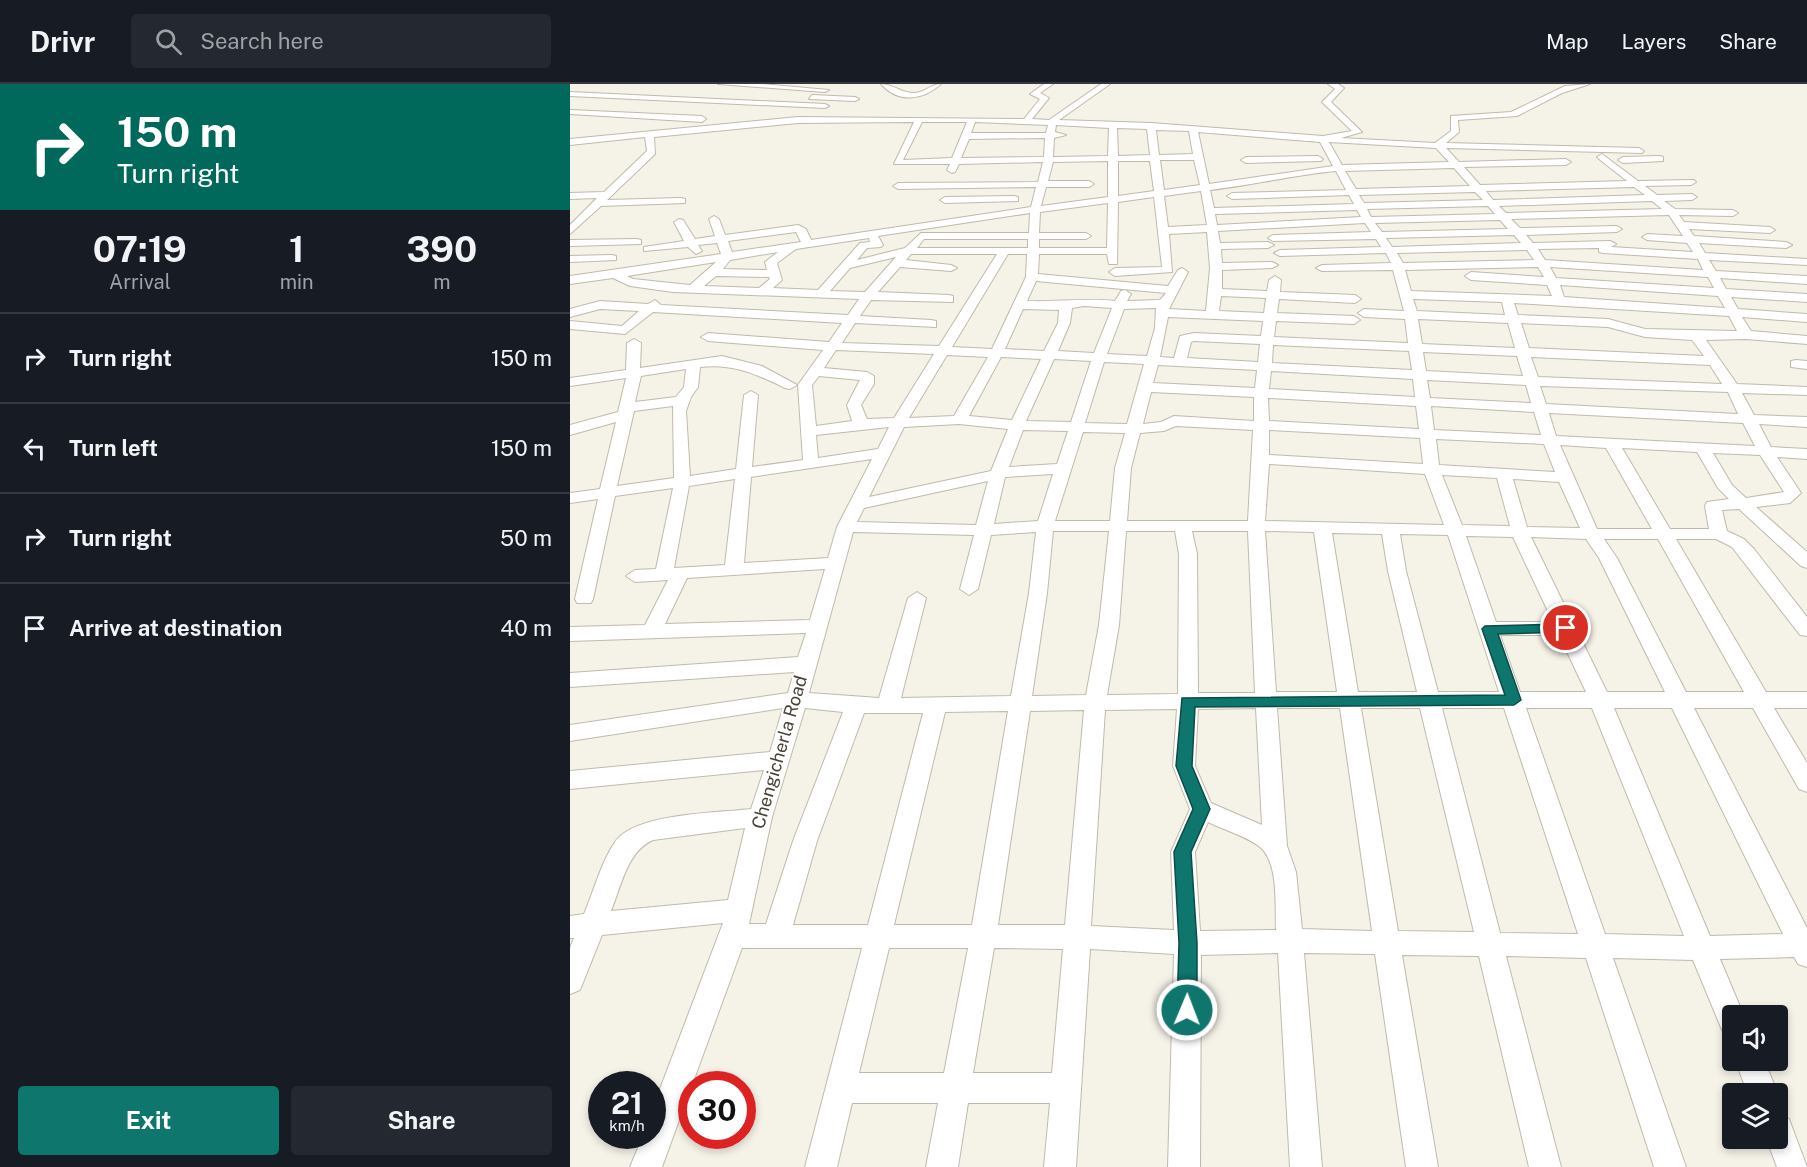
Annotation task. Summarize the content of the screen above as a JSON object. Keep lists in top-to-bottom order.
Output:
{
  "streets": {
    "street": ["Chengicherla Road"]
  },
  "page": {
    "header": "Drivr",
    "search": "Search here",
    "nav": ["Map", "Layers", "Share"],
    "turn": ["150 m", "Turn right"],
    "eta": [
      "07:19",
      "Arrival",
      "1",
      "min",
      "390",
      "m"
    ],
    "list": [
      {
        "name": "Turn right",
        "value": "150 m"
      },
      {
        "name": "Turn left",
        "value": "150 m"
      },
      {
        "name": "Turn right",
        "value": "50 m"
      },
      {
        "name": "Arrive at destination",
        "value": "40 m"
      }
    ],
    "speed": "21 km/h",
    "limit": "30",
    "buttons": ["Exit", "Share"]
  }
}
